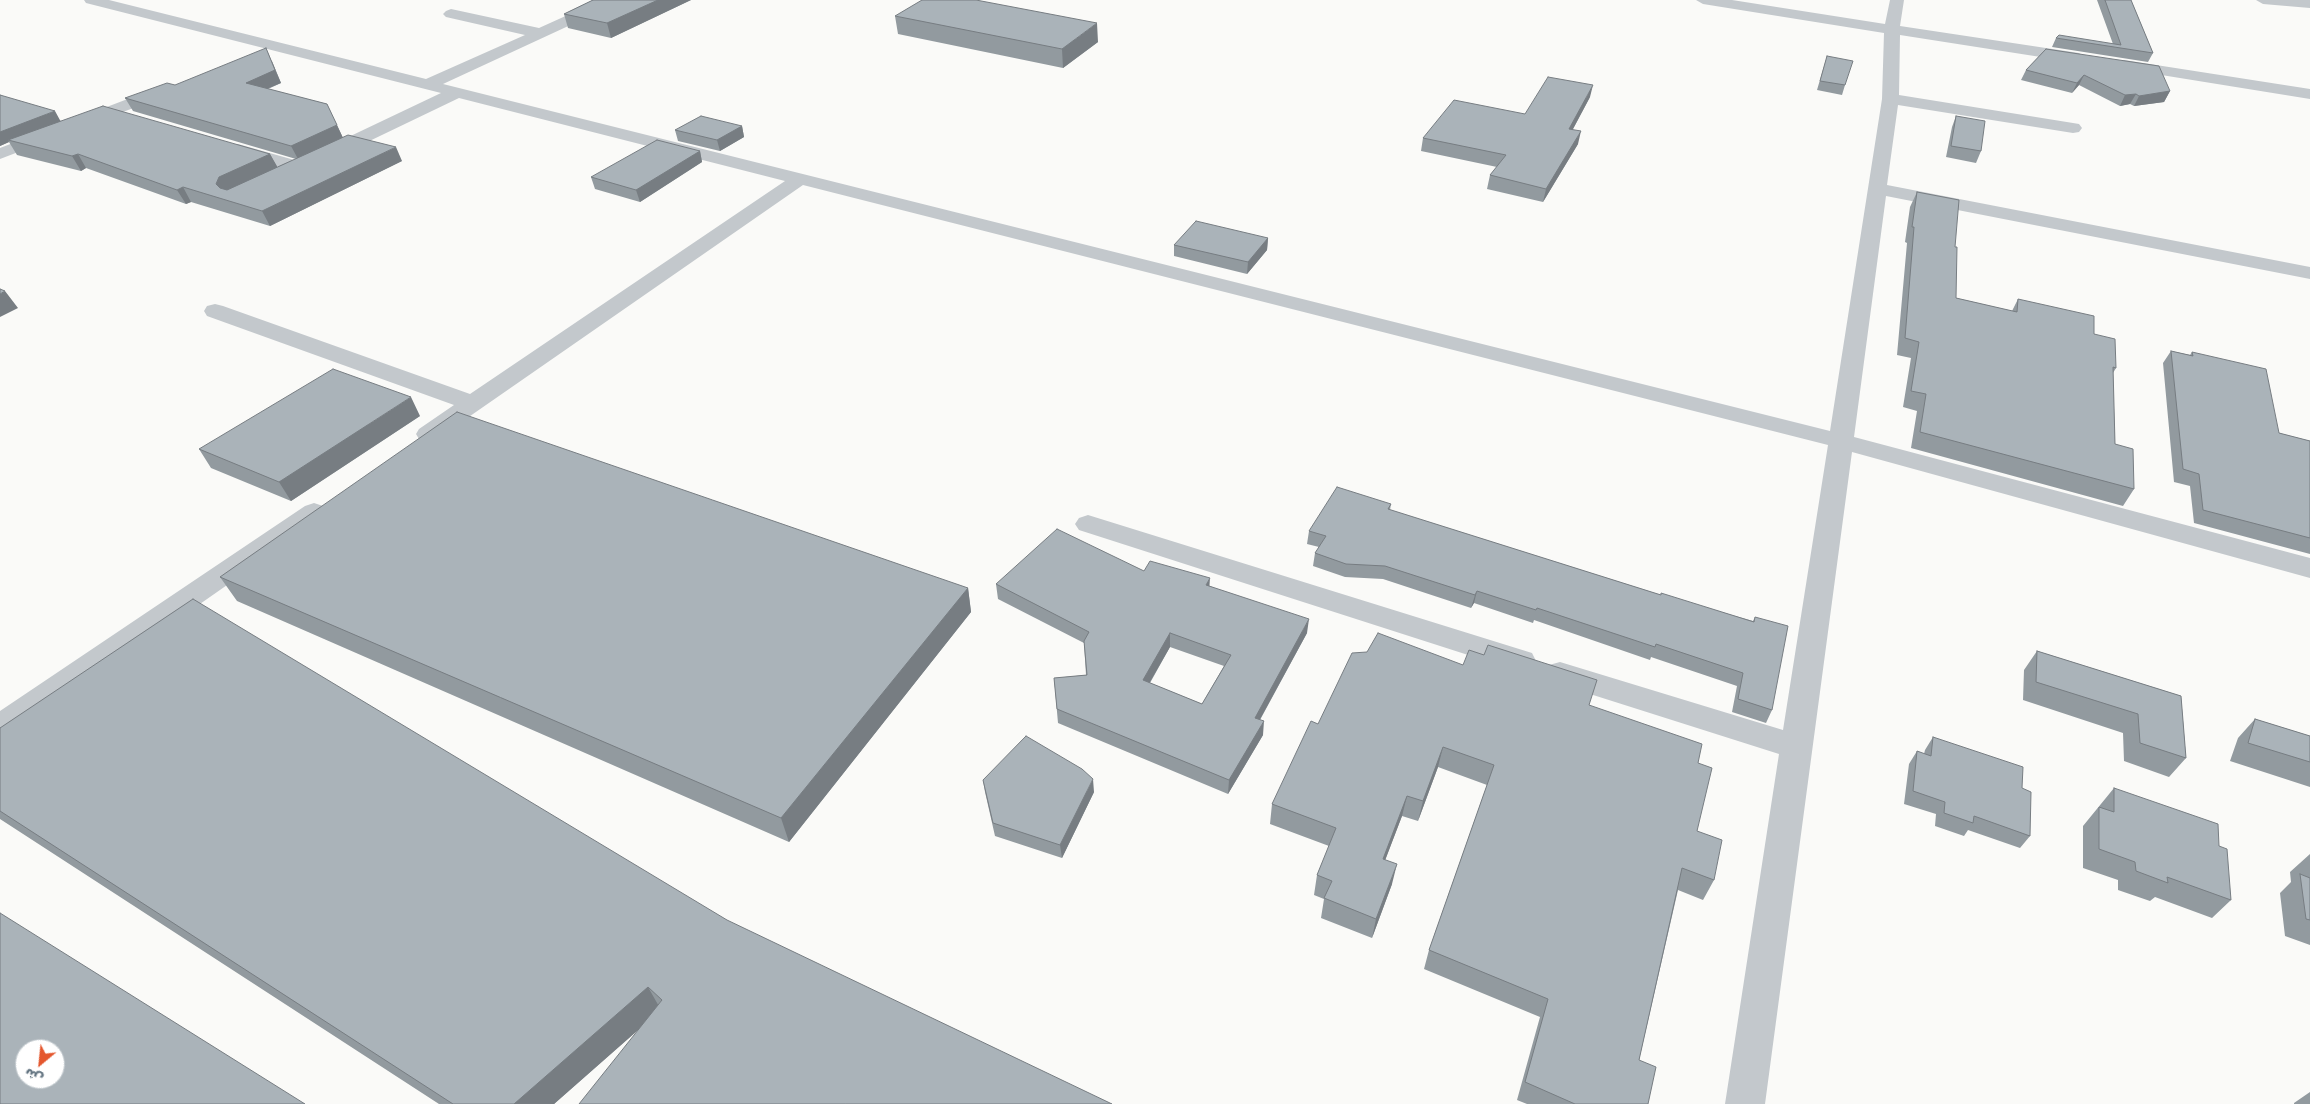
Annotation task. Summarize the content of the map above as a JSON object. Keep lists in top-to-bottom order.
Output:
{
  "north": "bottom left"
}
